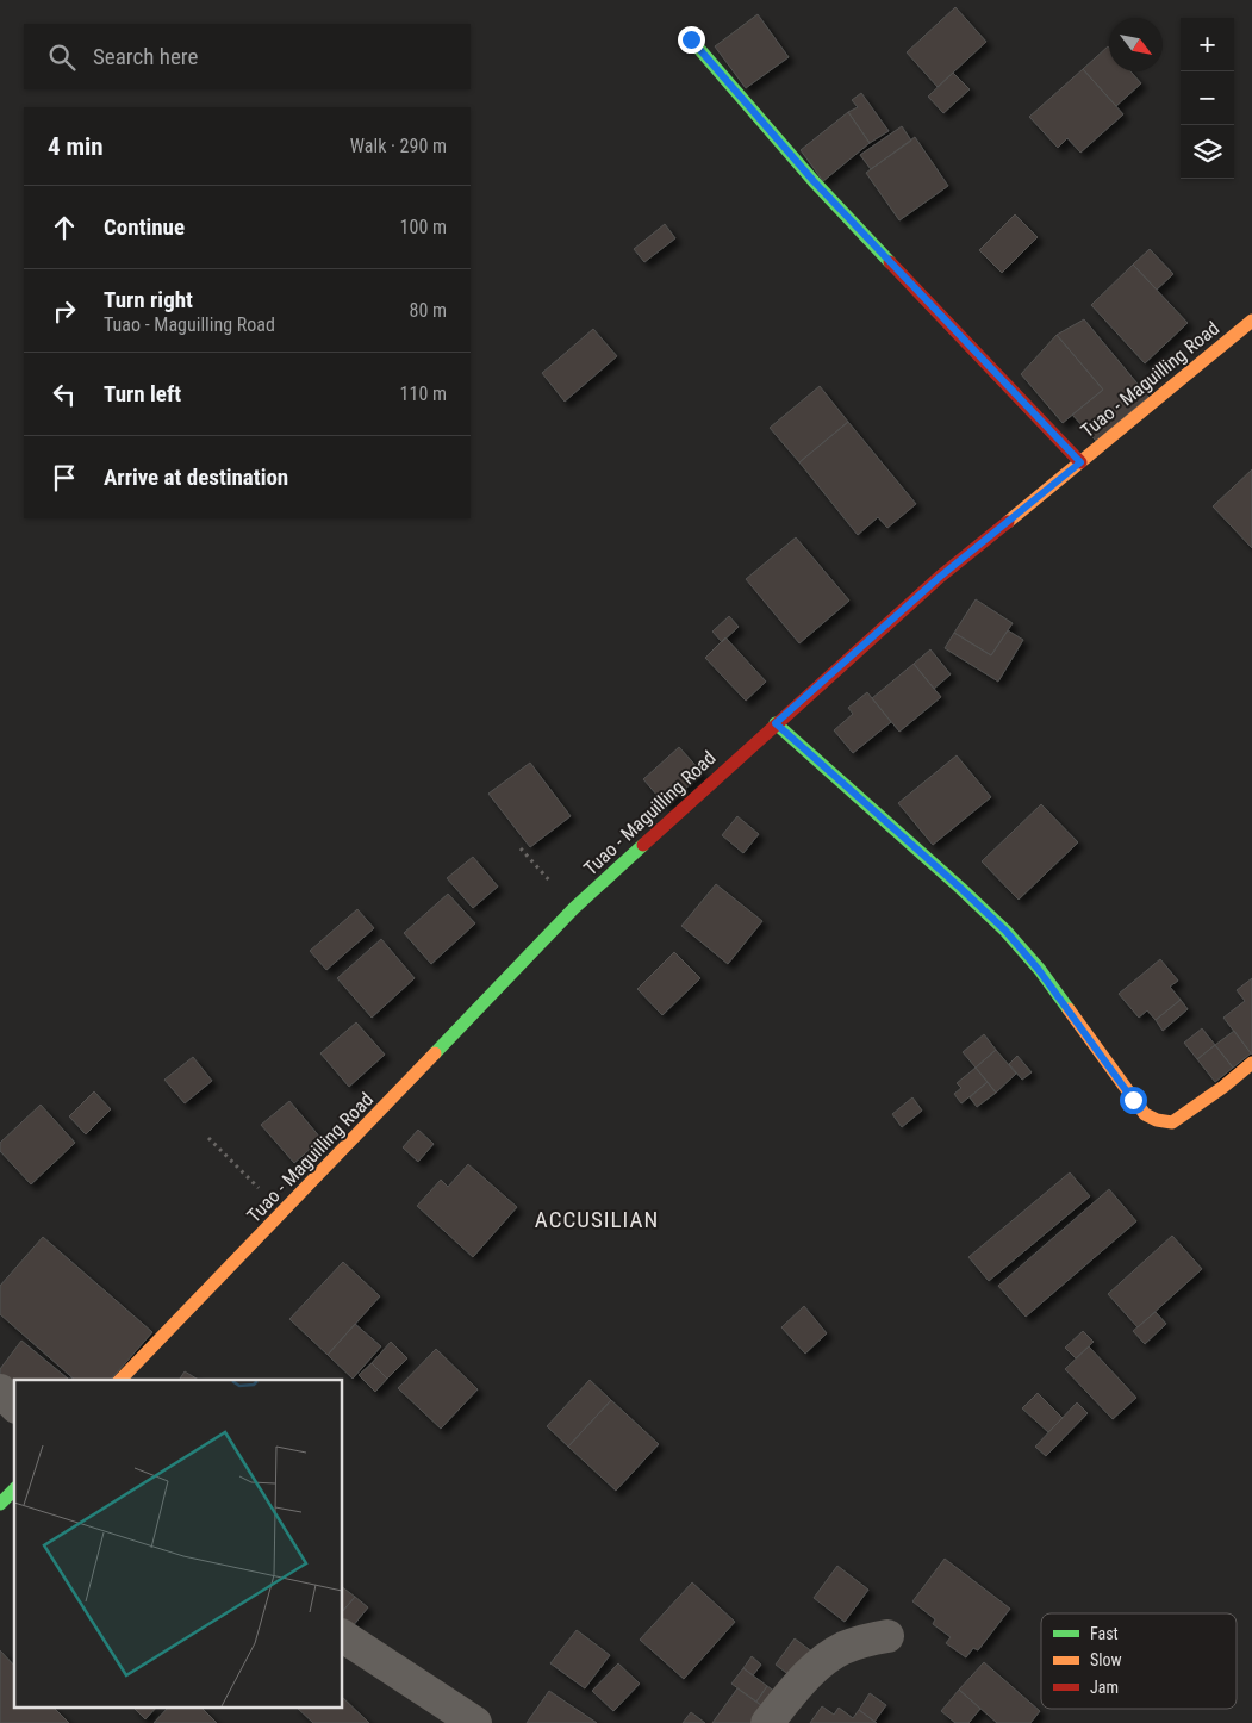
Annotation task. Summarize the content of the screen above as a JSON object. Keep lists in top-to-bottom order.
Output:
{
  "streets": {
    "street": ["Tuao - Maguilling Road"]
  },
  "districts": ["ACCUSILIAN"],
  "legend": ["Fast", "Slow", "Jam"],
  "north": "bottom right",
  "page": {
    "map_buttons": ["+", "−"],
    "search": "Search here",
    "heading": ["4 min", "Walk · 290 m"],
    "list": [
      ["Continue", "100 m"],
      ["Turn right", "Tuao - Maguilling Road", "80 m"],
      ["Turn left", "110 m"],
      "Arrive at destination"
    ]
  }
}
